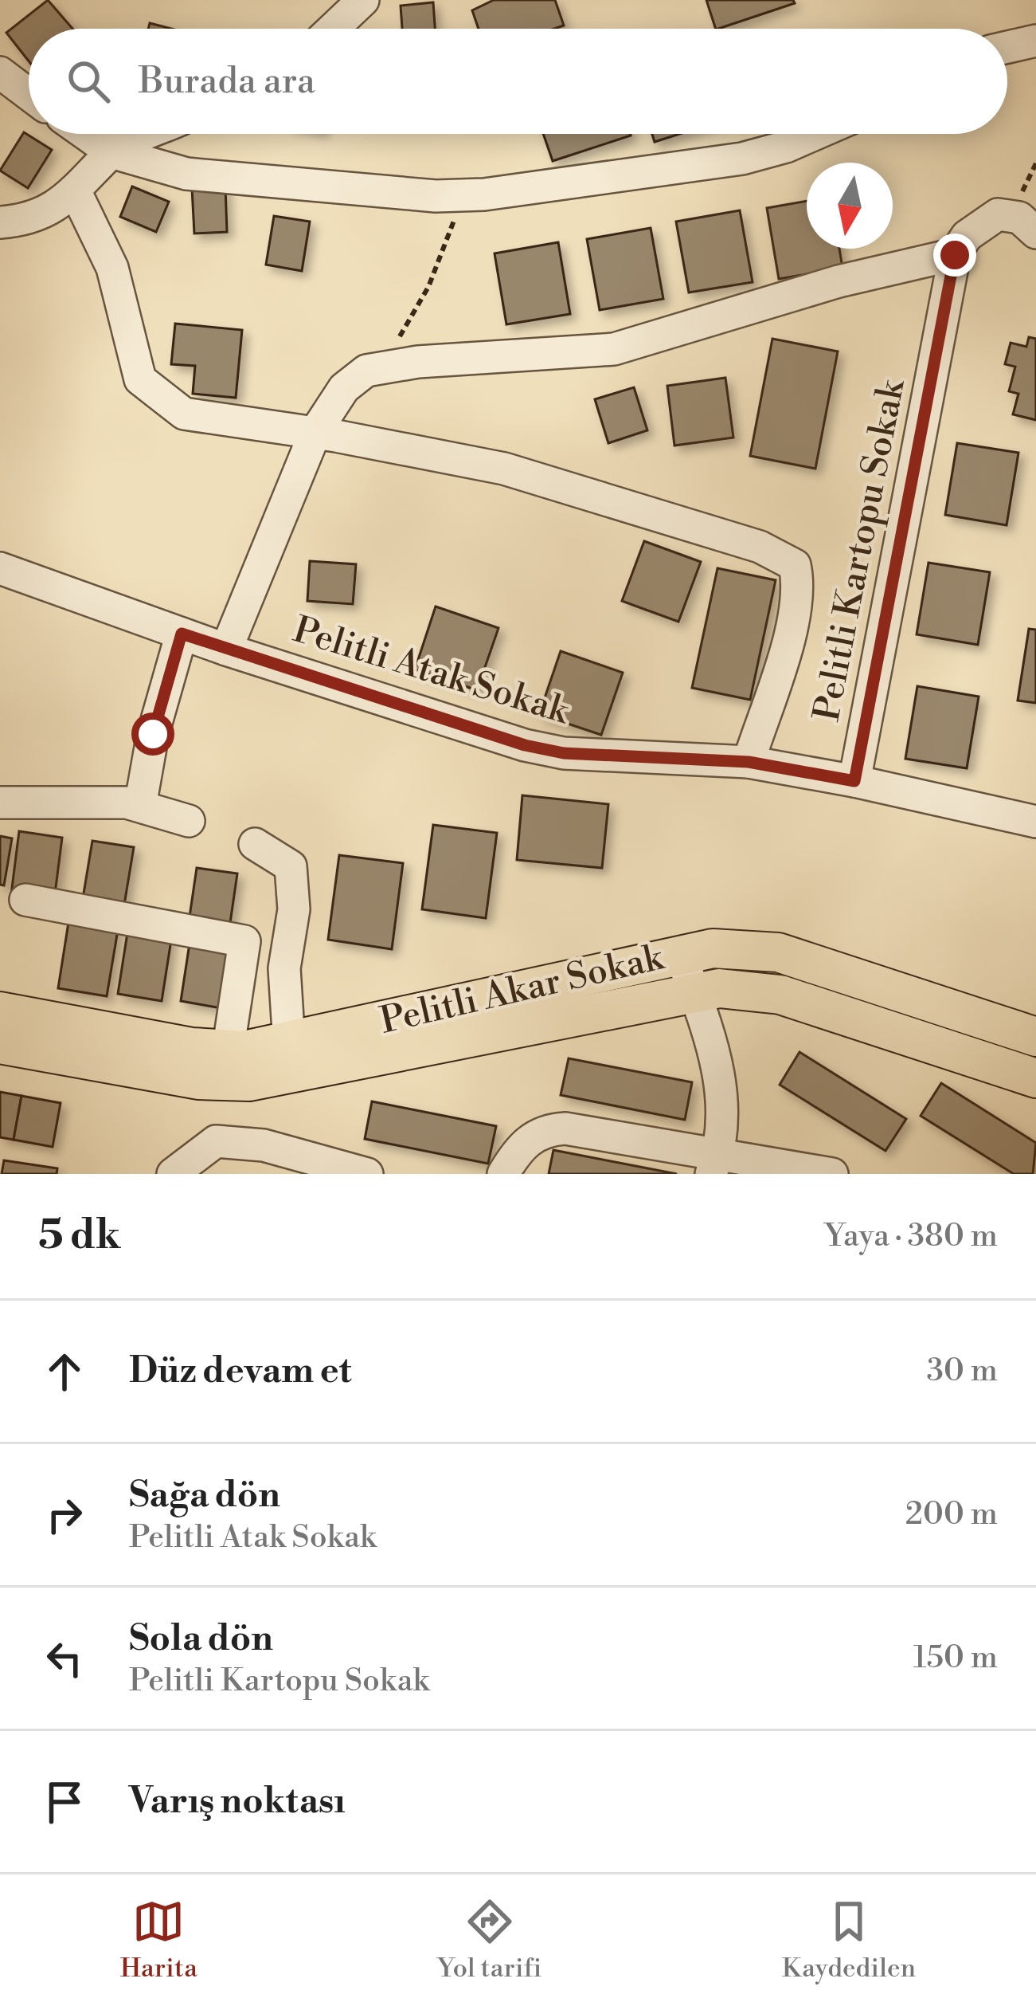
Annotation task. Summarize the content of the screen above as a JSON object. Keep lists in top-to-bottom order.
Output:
{
  "streets": {
    "main road": ["Pelitli Akar Sokak"],
    "street": ["Pelitli Kartopu Sokak", "Pelitli Atak Sokak"]
  },
  "crossings": [
    ["Pelitli Kartopu Sokak", "Pelitli Atak Sokak"]
  ],
  "north": "bottom",
  "page": {
    "search": "Burada ara",
    "heading": ["5 dk", "Yaya · 380 m"],
    "list": [
      ["Düz devam et", "30 m"],
      ["Sağa dön", "Pelitli Atak Sokak", "200 m"],
      ["Sola dön", "Pelitli Kartopu Sokak", "150 m"],
      "Varış noktası"
    ],
    "nav": ["Harita", "Yol tarifi", "Kaydedilen"]
  }
}
